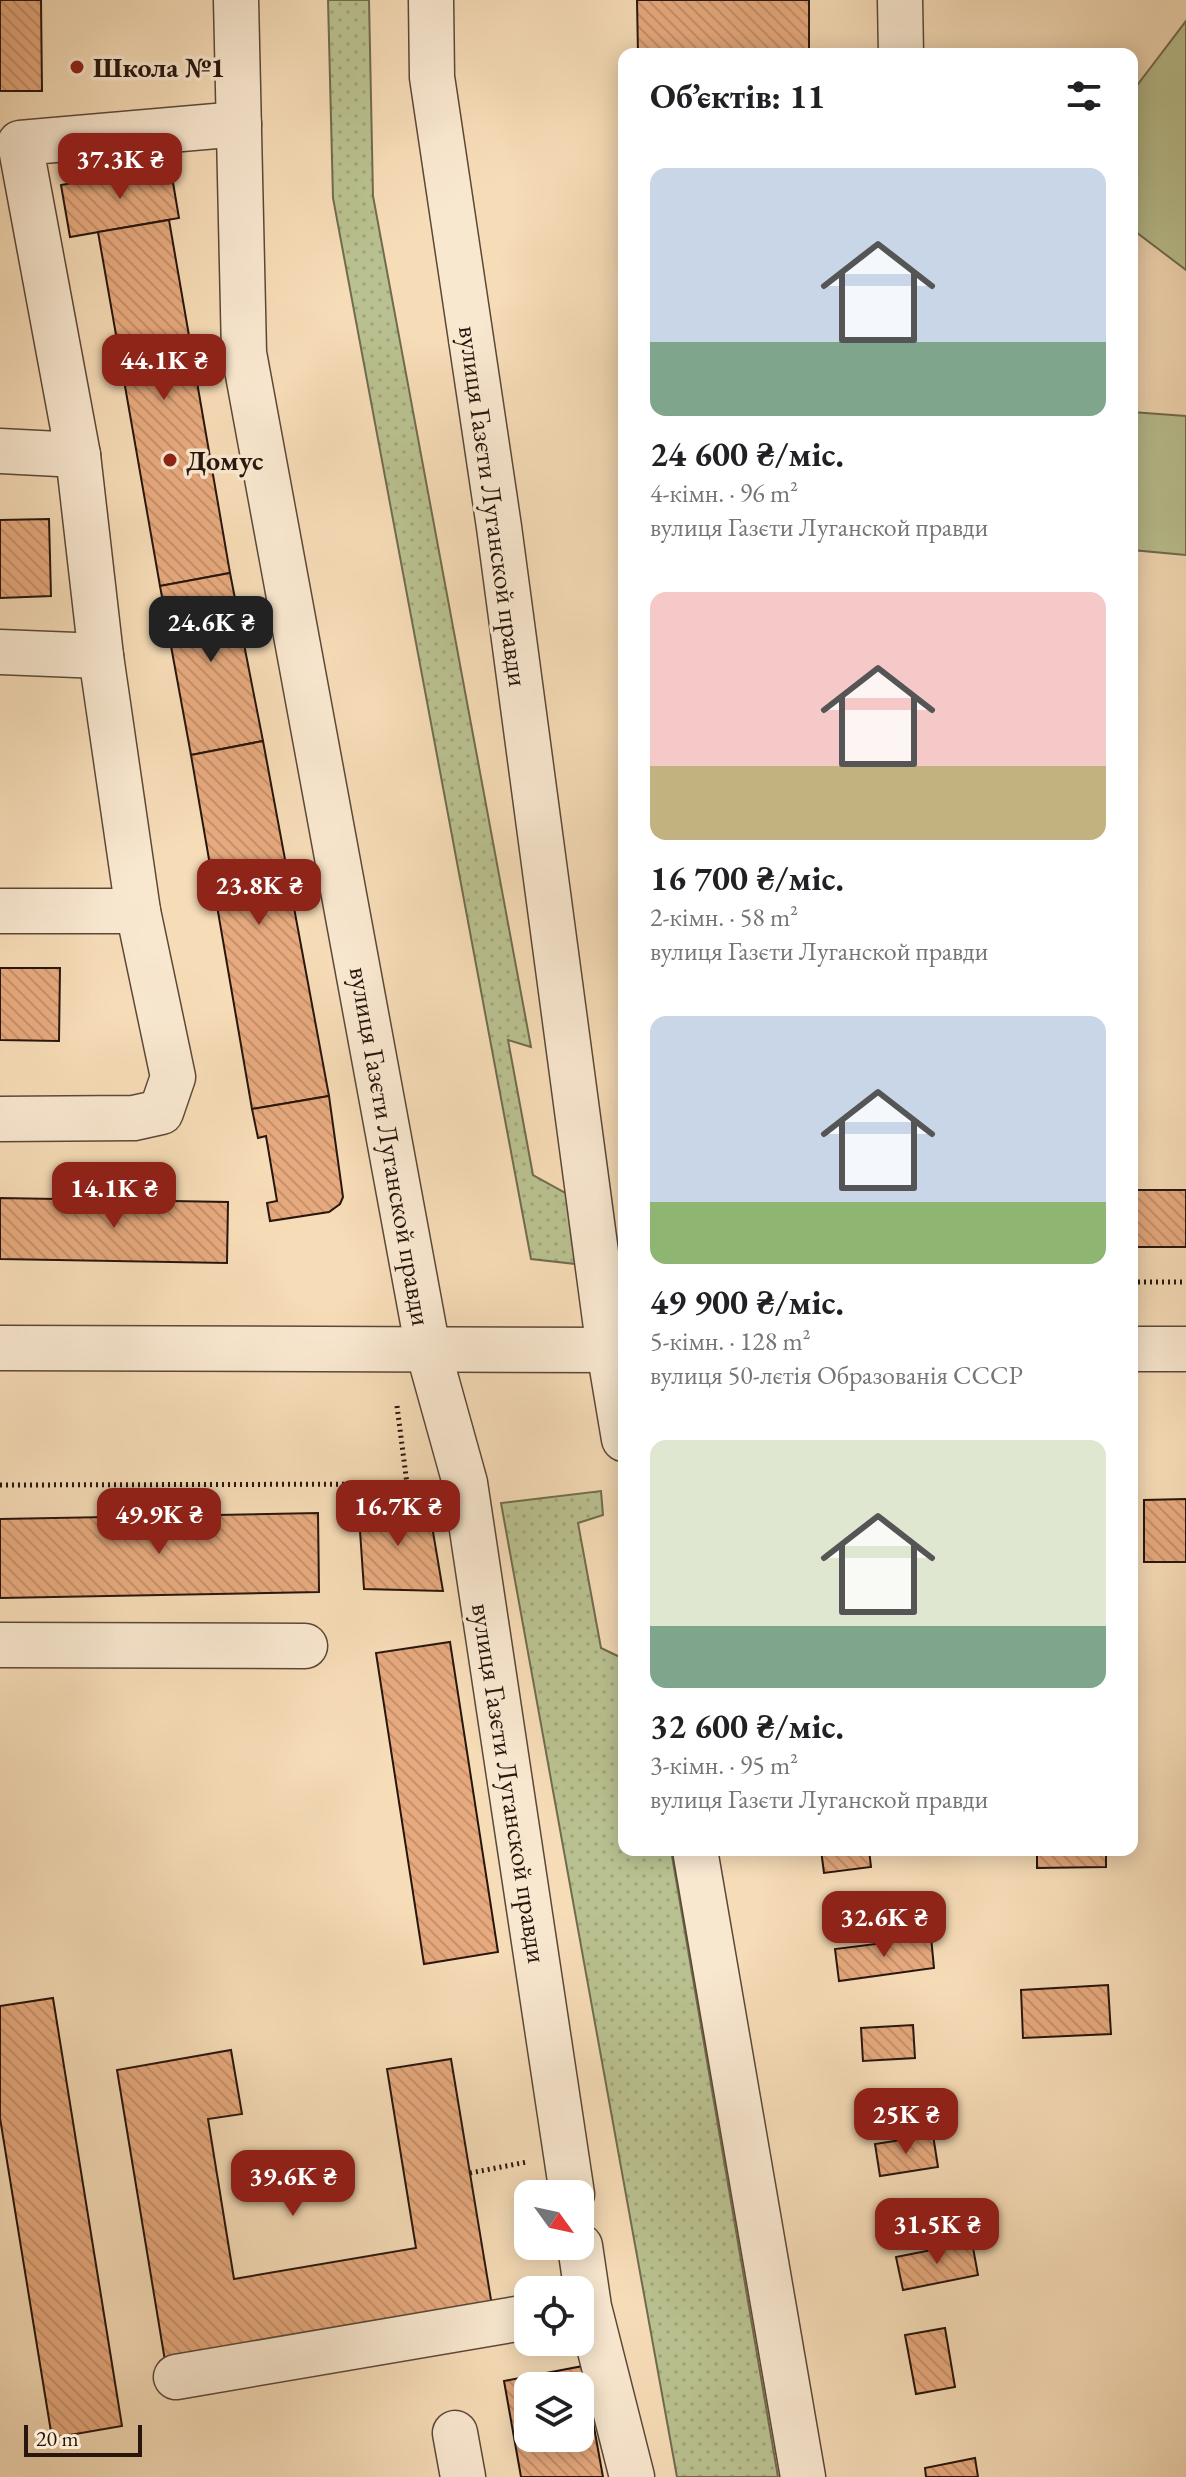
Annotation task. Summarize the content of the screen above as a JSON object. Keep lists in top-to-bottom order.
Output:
{
  "streets": {
    "street": ["вулиця Газєти Луганской правди"]
  },
  "places": ["Школа №1", "Домус"],
  "scale_bar": "20 m",
  "north": "bottom right",
  "page": {
    "heading": "Об’єктів: 11",
    "price": [
      "37.3K ₴",
      "44.1K ₴",
      "24.6K ₴",
      "23.8K ₴",
      "14.1K ₴",
      "16.7K ₴",
      "49.9K ₴",
      "32.6K ₴",
      "25K ₴",
      "39.6K ₴",
      "31.5K ₴"
    ],
    "list": [
      {
        "name": "24 600 ₴/міс.",
        "note": "4-кімн. · 96 m² · вулиця Газєти Луганской правди"
      },
      {
        "name": "16 700 ₴/міс.",
        "note": "2-кімн. · 58 m² · вулиця Газєти Луганской правди"
      },
      {
        "name": "49 900 ₴/міс.",
        "note": "5-кімн. · 128 m² · вулиця 50-лєтія Образованія СССР"
      },
      {
        "name": "32 600 ₴/міс.",
        "note": "3-кімн. · 95 m² · вулиця Газєти Луганской правди"
      }
    ],
    "scale": "20 m"
  }
}
